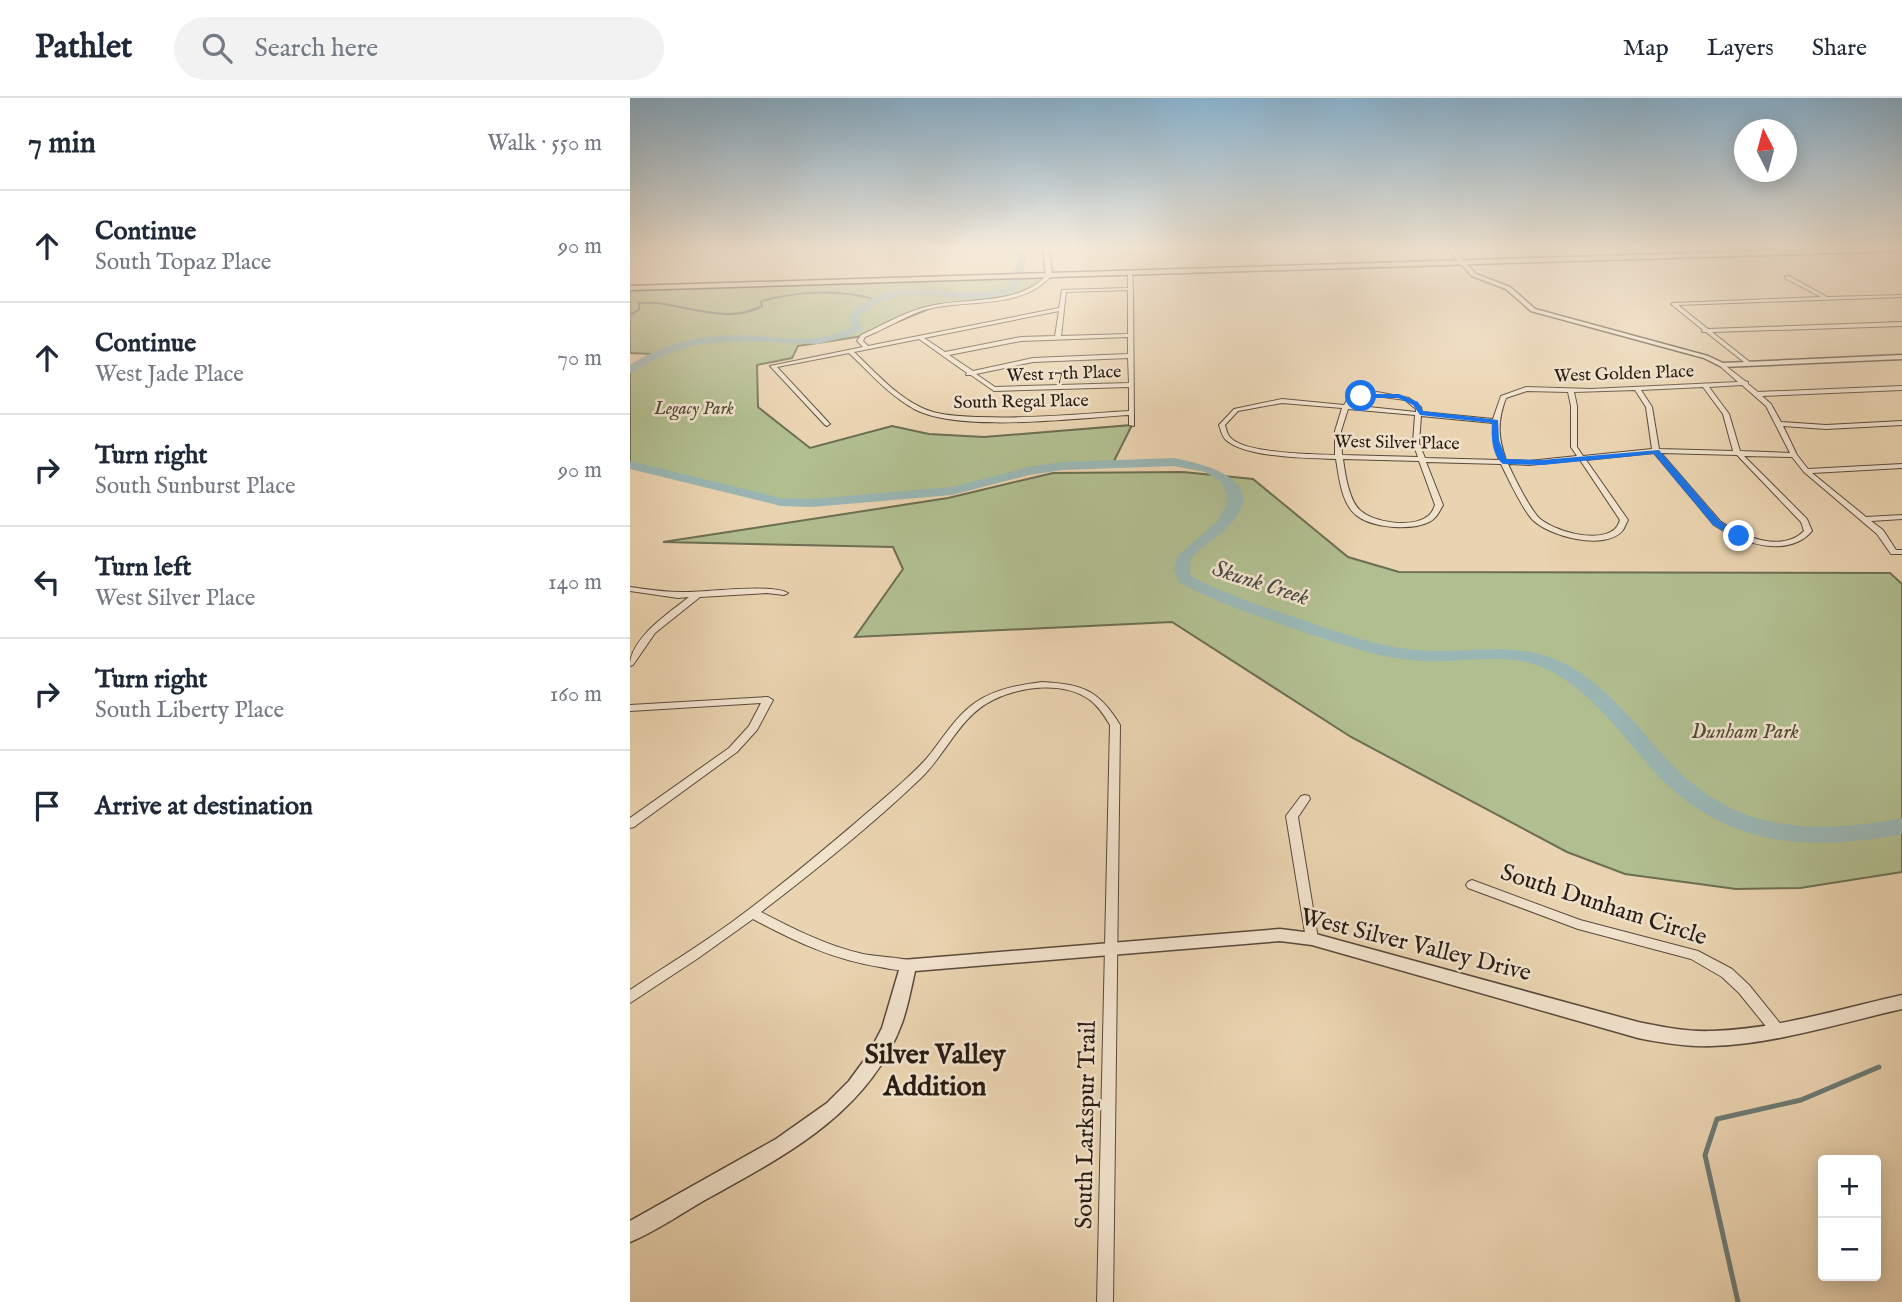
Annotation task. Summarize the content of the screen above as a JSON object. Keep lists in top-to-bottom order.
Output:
{
  "streets": {
    "street": [
      "West 17th Place",
      "West Golden Place",
      "South Regal Place",
      "West Silver Place",
      "South Dunham Circle",
      "West Silver Valley Drive",
      "South Larkspur Trail"
    ]
  },
  "crossings": [
    ["South Dunham Circle", "West Silver Valley Drive"],
    ["West Silver Valley Drive", "South Larkspur Trail"]
  ],
  "districts": ["Silver Valley Addition"],
  "water": ["Skunk Creek"],
  "parks": ["Legacy Park", "Dunham Park"],
  "north": "top",
  "page": {
    "header": "Pathlet",
    "search": "Search here",
    "nav": ["Map", "Layers", "Share"],
    "heading": ["7 min", "Walk · 550 m"],
    "list": [
      ["Continue", "South Topaz Place", "90 m"],
      ["Continue", "West Jade Place", "70 m"],
      ["Turn right", "South Sunburst Place", "90 m"],
      ["Turn left", "West Silver Place", "140 m"],
      ["Turn right", "South Liberty Place", "160 m"],
      "Arrive at destination"
    ],
    "map_buttons": ["+", "−"]
  }
}
